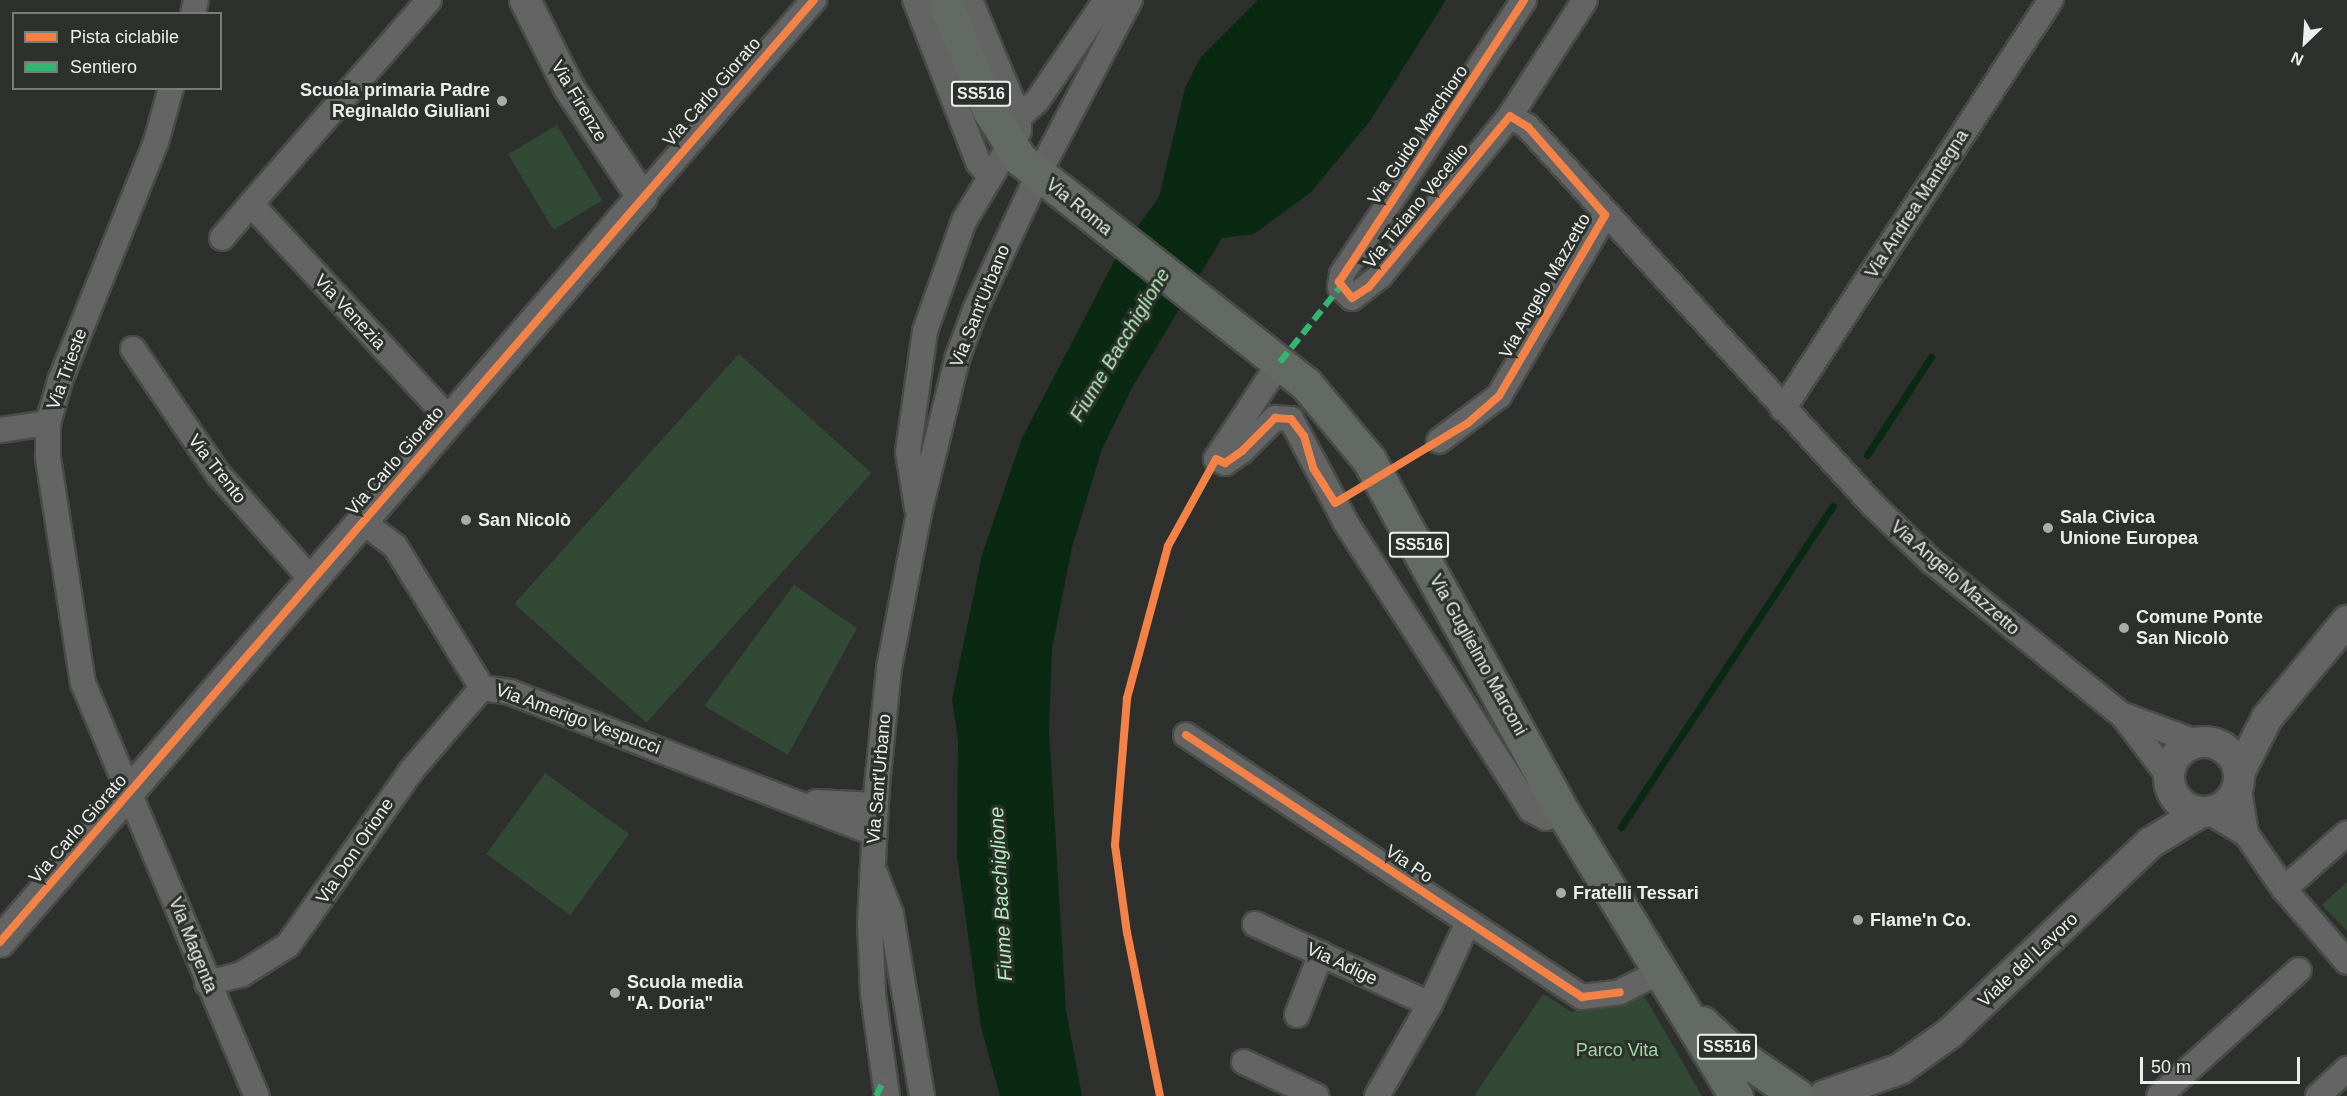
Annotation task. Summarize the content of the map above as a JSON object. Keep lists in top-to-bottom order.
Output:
{
  "streets": {
    "main road": ["SS516", "Via Roma", "Via Guglielmo Marconi"],
    "street": [
      "Via Carlo Giorato",
      "Via Firenze",
      "Via Guido Marchioro",
      "Via Andrea Mantegna",
      "Via Tiziano Vecellio",
      "Via Angelo Mazzetto",
      "Via Sant'Urbano",
      "Via Venezia",
      "Via Trieste",
      "Via Trento",
      "Via Amerigo Vespucci",
      "Via Don Orione",
      "Via Po",
      "Via Magenta",
      "Viale del Lavoro",
      "Via Adige"
    ]
  },
  "crossings": [
    ["Via Carlo Giorato", "Via Firenze"],
    ["Via Carlo Giorato", "Via Venezia"],
    ["Via Carlo Giorato", "Via Trieste"],
    ["Via Carlo Giorato", "Via Trento"],
    ["Via Carlo Giorato", "Via Amerigo Vespucci"],
    ["Via Carlo Giorato", "Via Magenta"],
    ["Via Guido Marchioro", "Via Tiziano Vecellio"],
    ["Via Andrea Mantegna", "Via Angelo Mazzetto"],
    ["Via Tiziano Vecellio", "Via Angelo Mazzetto"],
    ["Via Roma", "Via Sant'Urbano"],
    ["Via Roma", "Via Guglielmo Marconi"],
    ["Via Angelo Mazzetto", "Viale del Lavoro"],
    ["Via Sant'Urbano", "Via Amerigo Vespucci"],
    ["Via Trieste", "Via Magenta"],
    ["Via Guglielmo Marconi", "Via Po"],
    ["Via Amerigo Vespucci", "Via Don Orione"],
    ["Via Don Orione", "Via Magenta"]
  ],
  "water": ["Fiume Bacchiglione"],
  "parks": ["Parco Vita"],
  "places": [
    "Scuola primaria Padre Reginaldo Giuliani",
    "San Nicolò",
    "Sala Civica Unione Europea",
    "Comune Ponte San Nicolò",
    "Fratelli Tessari",
    "Flame'n Co.",
    "Scuola media \"A. Doria\""
  ],
  "legend": ["Pista ciclabile", "Sentiero"],
  "scale_bar": "50 m",
  "north": "bottom left"
}
